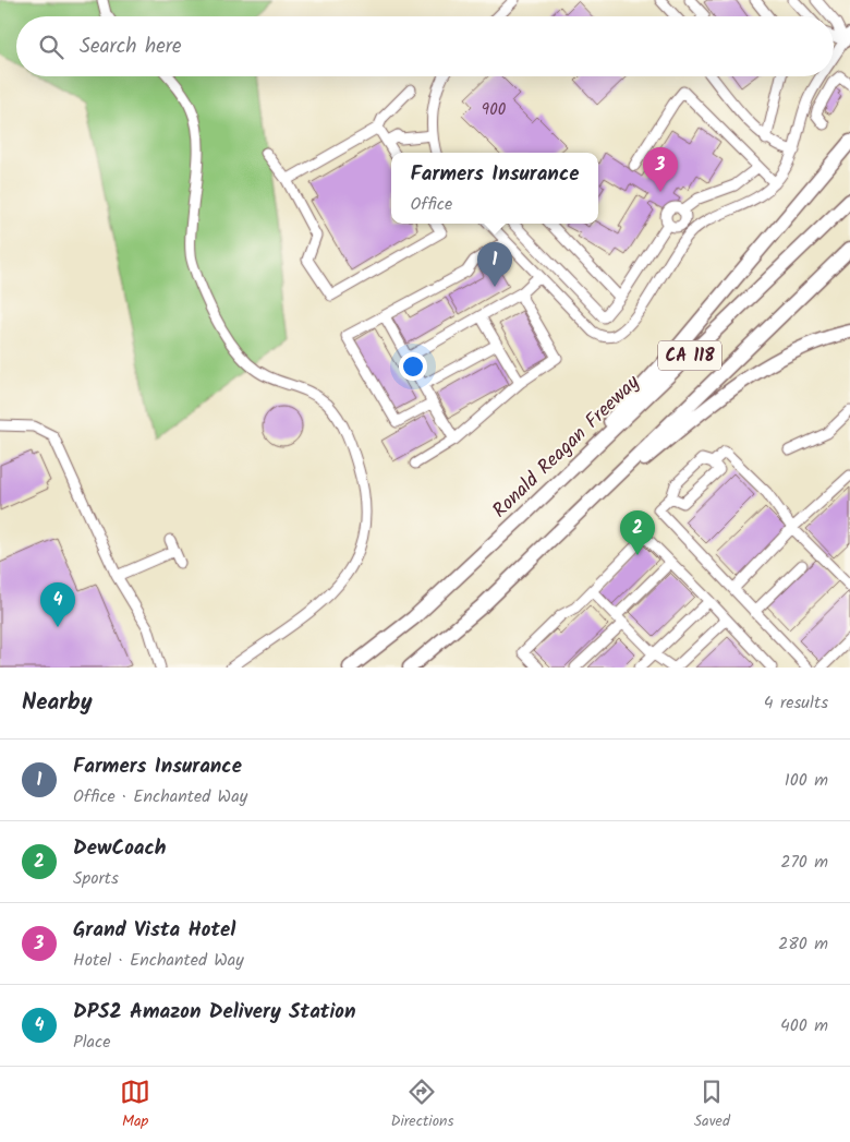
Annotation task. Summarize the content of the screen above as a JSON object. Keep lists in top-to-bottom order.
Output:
{
  "streets": {
    "highway": ["CA 118", "Ronald Reagan Freeway"]
  },
  "house_numbers": ["900"],
  "page": {
    "search": "Search here",
    "pins": [
      "3",
      "1",
      "2",
      "4"
    ],
    "popup": ["Farmers Insurance", "Office"],
    "heading": ["Nearby", "4 results"],
    "list": [
      {
        "mark": "1",
        "name": "Farmers Insurance",
        "note": "Office · Enchanted Way",
        "value": "100 m"
      },
      {
        "mark": "2",
        "name": "DewCoach",
        "note": "Sports",
        "value": "270 m"
      },
      {
        "mark": "3",
        "name": "Grand Vista Hotel",
        "note": "Hotel · Enchanted Way",
        "value": "280 m"
      },
      {
        "mark": "4",
        "name": "DPS2 Amazon Delivery Station",
        "note": "Place",
        "value": "400 m"
      }
    ],
    "nav": ["Map", "Directions", "Saved"]
  }
}
